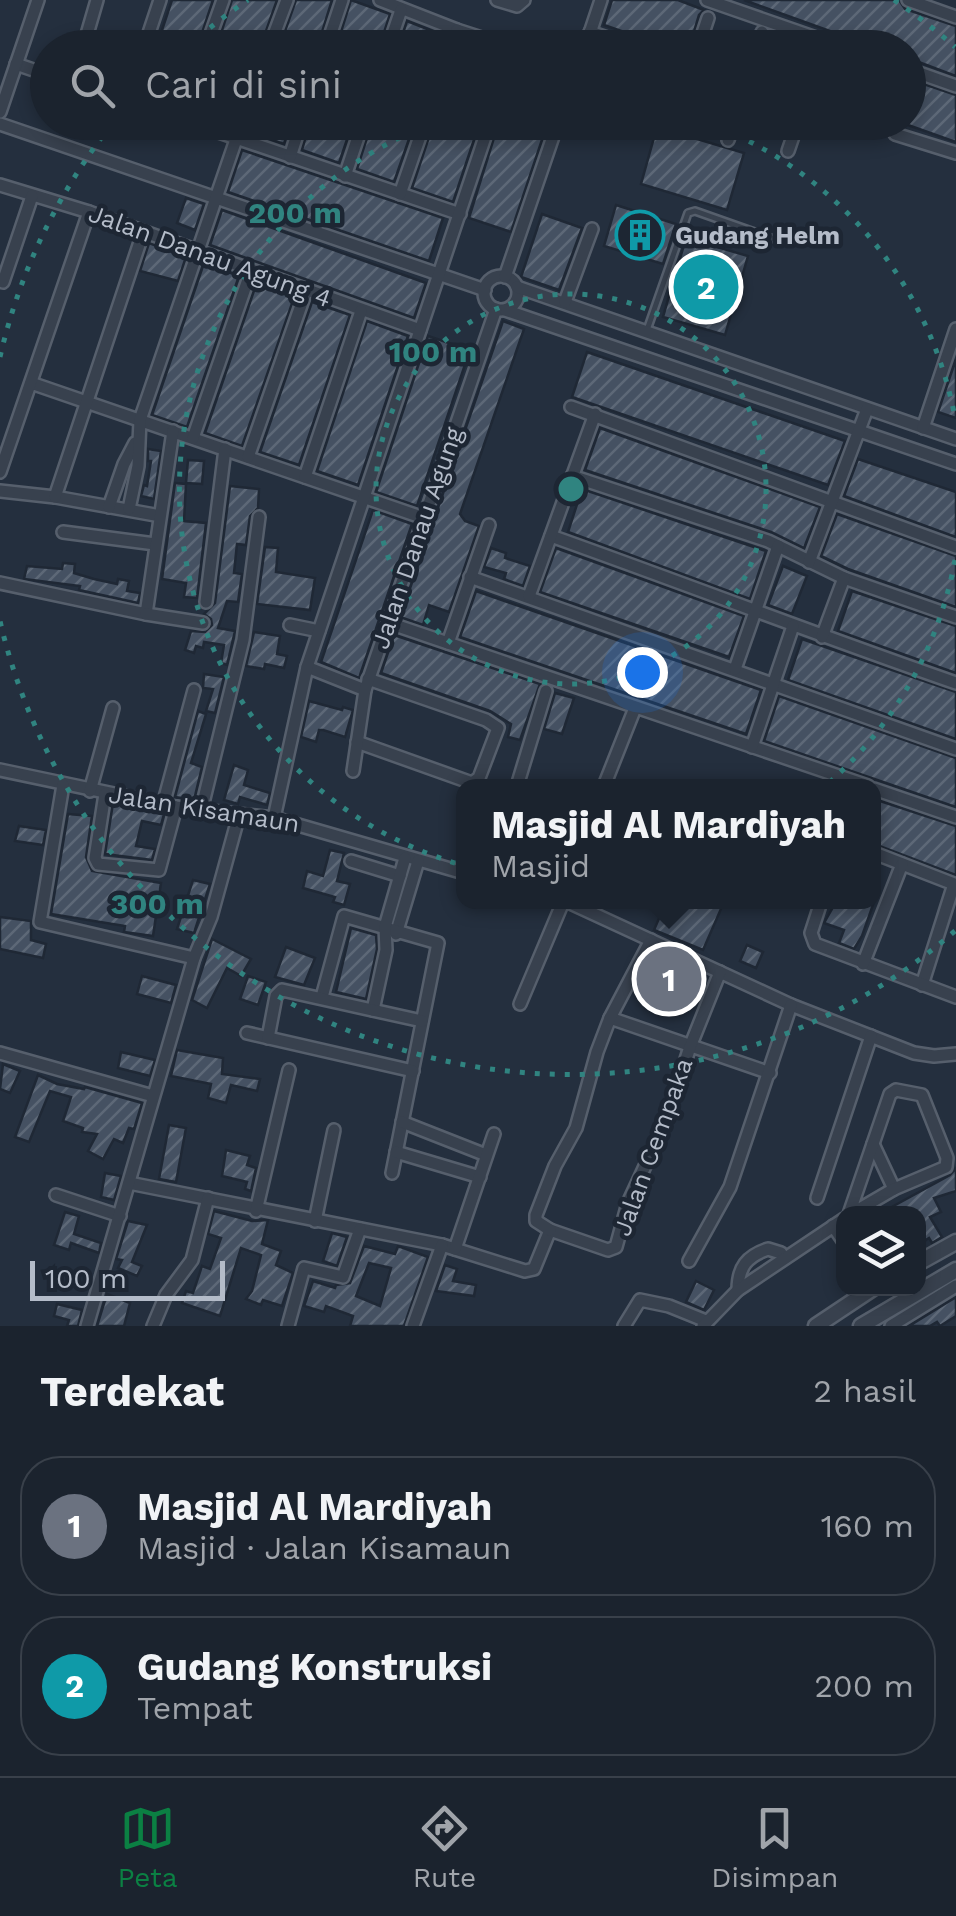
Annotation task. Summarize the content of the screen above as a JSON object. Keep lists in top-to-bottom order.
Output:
{
  "streets": {
    "street": [
      "Jalan Danau Agung 4",
      "Jalan Danau Agung",
      "Jalan Kisamaun",
      "Jalan Cempaka"
    ]
  },
  "places": {
    "building": ["Gudang Helm"]
  },
  "scale_bar": "100 m",
  "page": {
    "search": "Cari di sini",
    "pins": ["2", "1"],
    "popup": ["Masjid Al Mardiyah", "Masjid"],
    "scale": "100 m",
    "heading": ["Terdekat", "2 hasil"],
    "list": [
      {
        "mark": "1",
        "name": "Masjid Al Mardiyah",
        "note": "Masjid · Jalan Kisamaun",
        "value": "160 m"
      },
      {
        "mark": "2",
        "name": "Gudang Konstruksi",
        "note": "Tempat",
        "value": "200 m"
      }
    ],
    "nav": ["Peta", "Rute", "Disimpan"]
  },
  "rings": ["200 m", "100 m", "300 m"]
}
